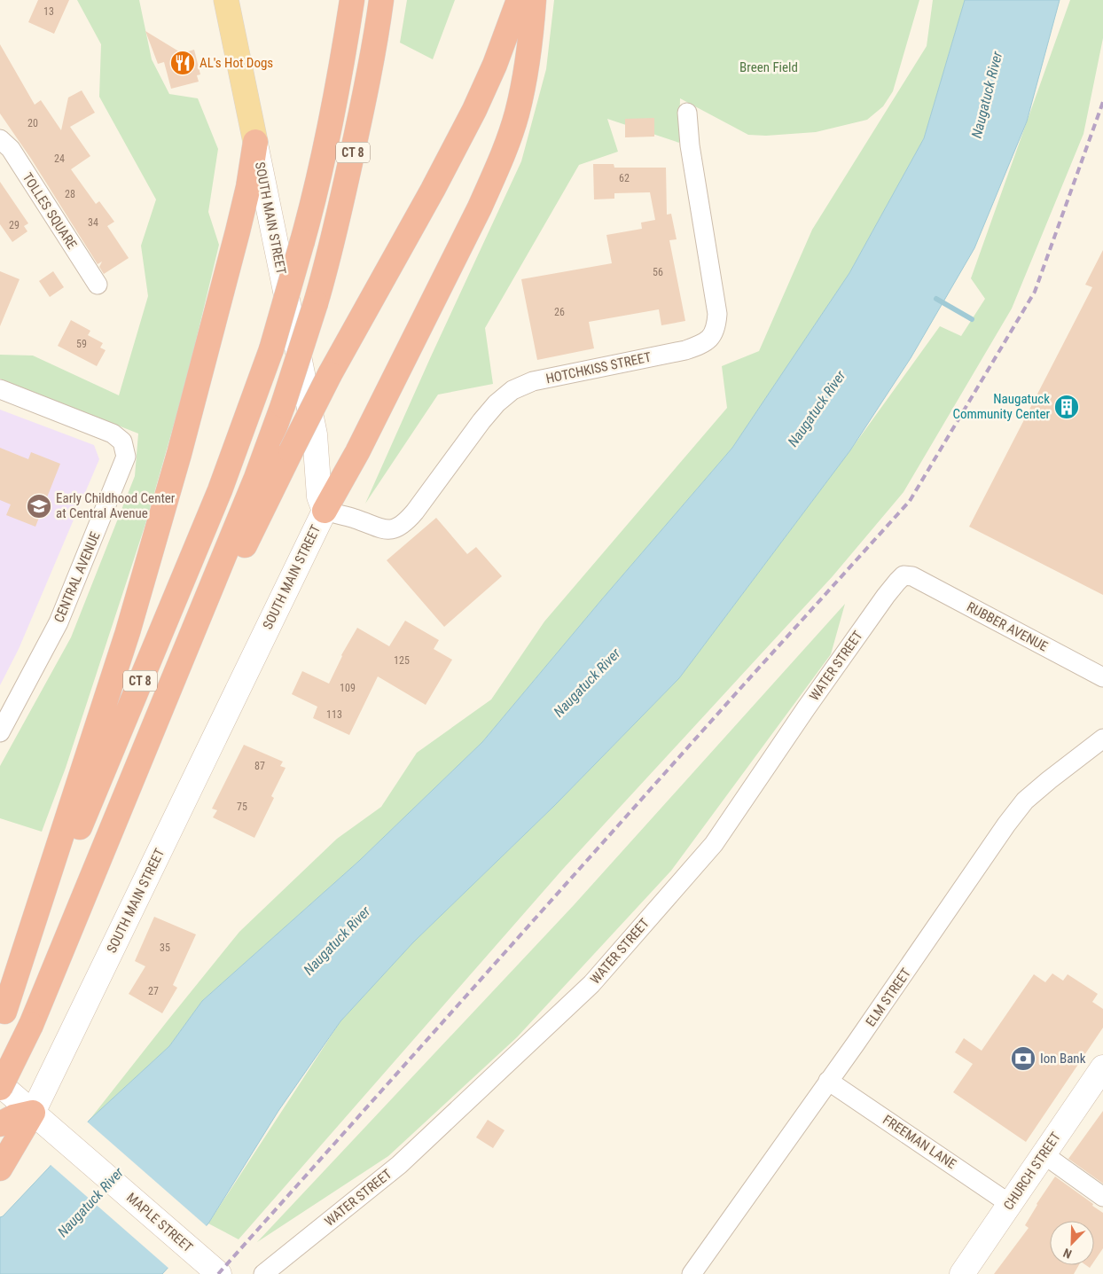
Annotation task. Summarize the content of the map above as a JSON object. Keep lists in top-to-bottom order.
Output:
{
  "streets": {
    "highway": ["CT 8"],
    "main road": ["SOUTH MAIN STREET", "CHURCH STREET", "MAPLE STREET"],
    "street": [
      "TOLLES SQUARE",
      "HOTCHKISS STREET",
      "CENTRAL AVENUE",
      "RUBBER AVENUE",
      "WATER STREET",
      "ELM STREET",
      "FREEMAN LANE"
    ]
  },
  "crossings": [
    ["SOUTH MAIN STREET", "HOTCHKISS STREET"],
    ["SOUTH MAIN STREET", "MAPLE STREET"],
    ["RUBBER AVENUE", "WATER STREET"],
    ["ELM STREET", "FREEMAN LANE"],
    ["FREEMAN LANE", "CHURCH STREET"]
  ],
  "water": ["Naugatuck River"],
  "parks": ["Breen Field"],
  "places": {
    "restaurant": ["AL's Hot Dogs"],
    "building": ["Naugatuck Community Center"],
    "school or university": ["Early Childhood Center at Central Avenue"],
    "bank": ["Ion Bank"]
  },
  "house_numbers": [
    "13",
    "20",
    "24",
    "62",
    "28",
    "34",
    "29",
    "56",
    "26",
    "59",
    "125",
    "109",
    "113",
    "87",
    "75",
    "35",
    "27"
  ],
  "north": "bottom left"
}
